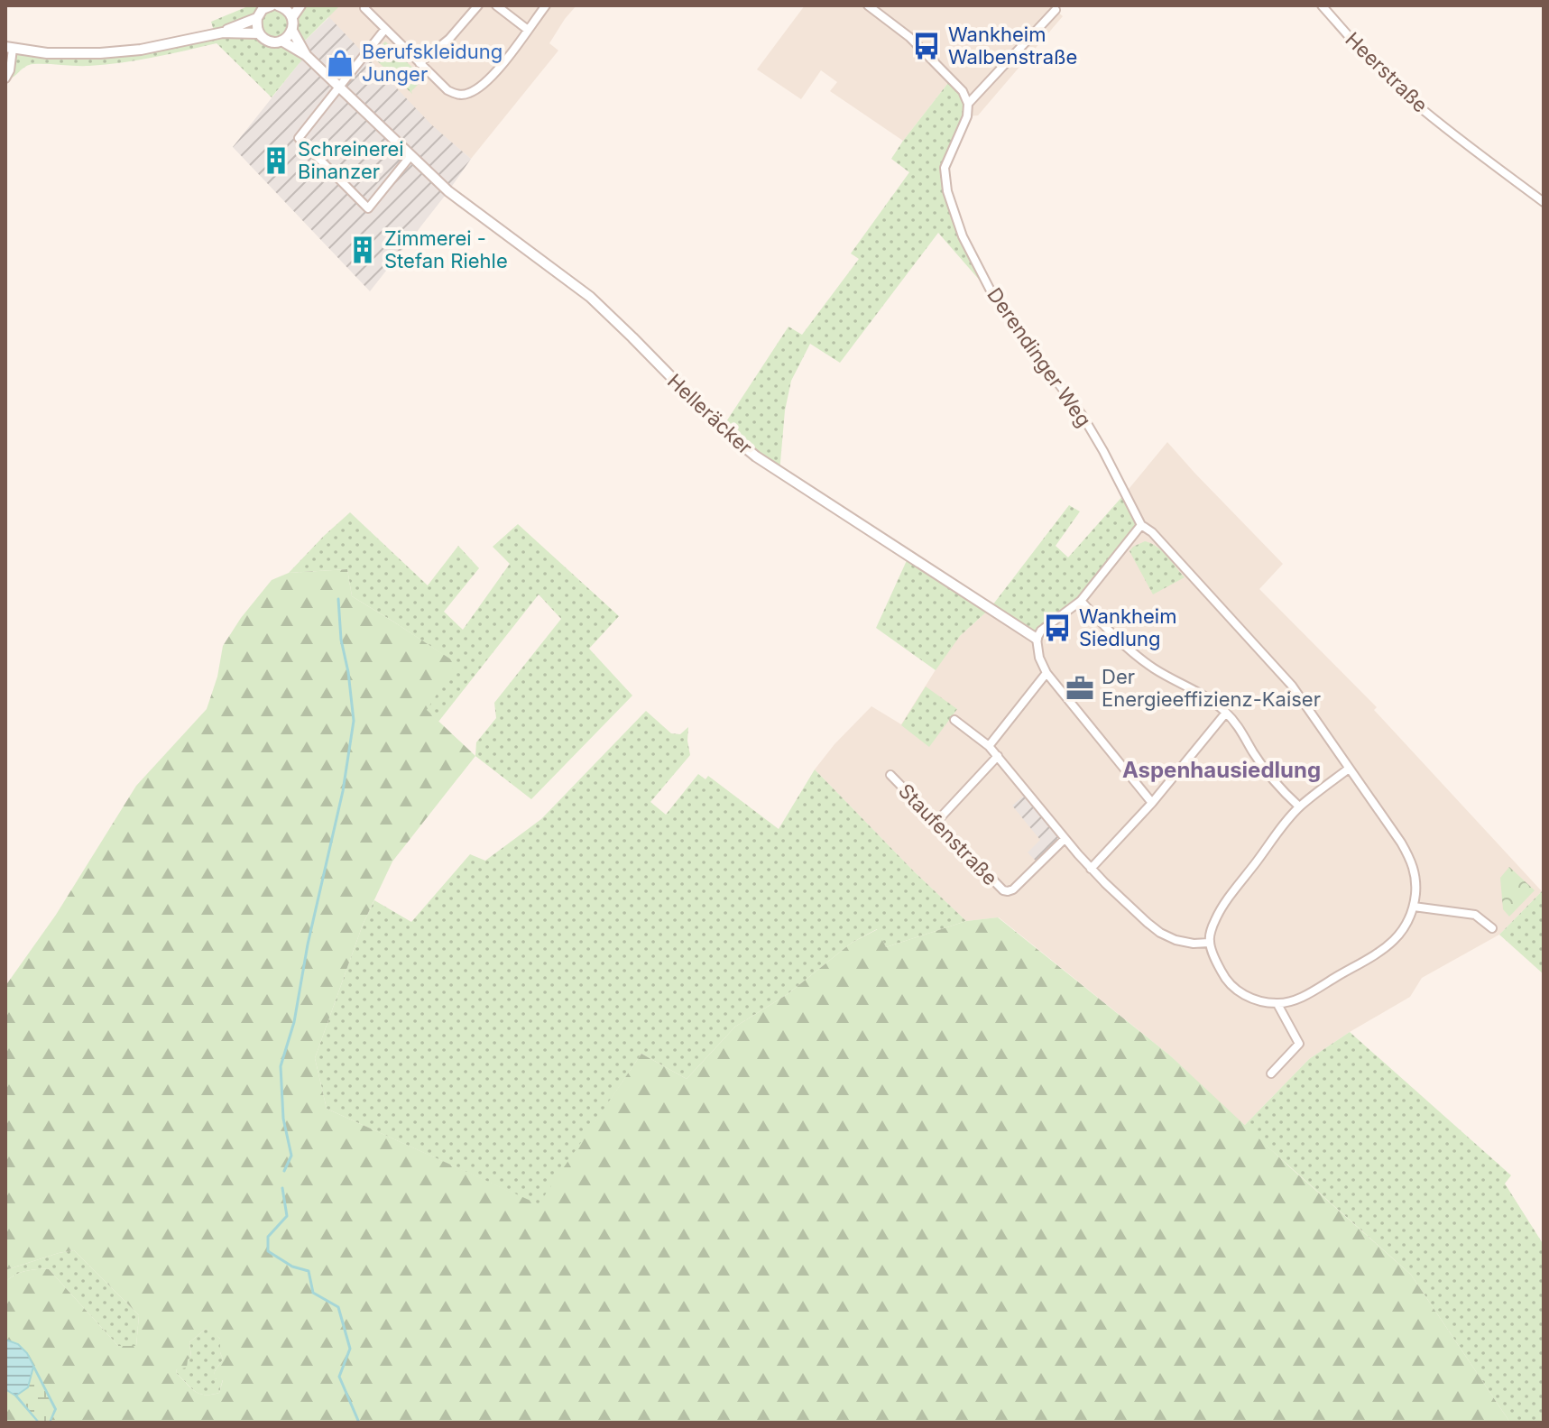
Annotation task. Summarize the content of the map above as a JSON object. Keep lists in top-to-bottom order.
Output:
{
  "streets": {
    "street": [
      "Heerstraße",
      "Derendinger Weg",
      "Helleräcker",
      "Staufenstraße"
    ]
  },
  "districts": ["Aspenhausiedlung"],
  "places": {
    "bus stop": ["Wankheim Walbenstraße", "Wankheim Siedlung"],
    "shop": ["Berufskleidung Junger"],
    "building": ["Schreinerei Binanzer", "Zimmerei - Stefan Riehle"],
    "office": ["Der Energieeffizienz-Kaiser"]
  }
}
